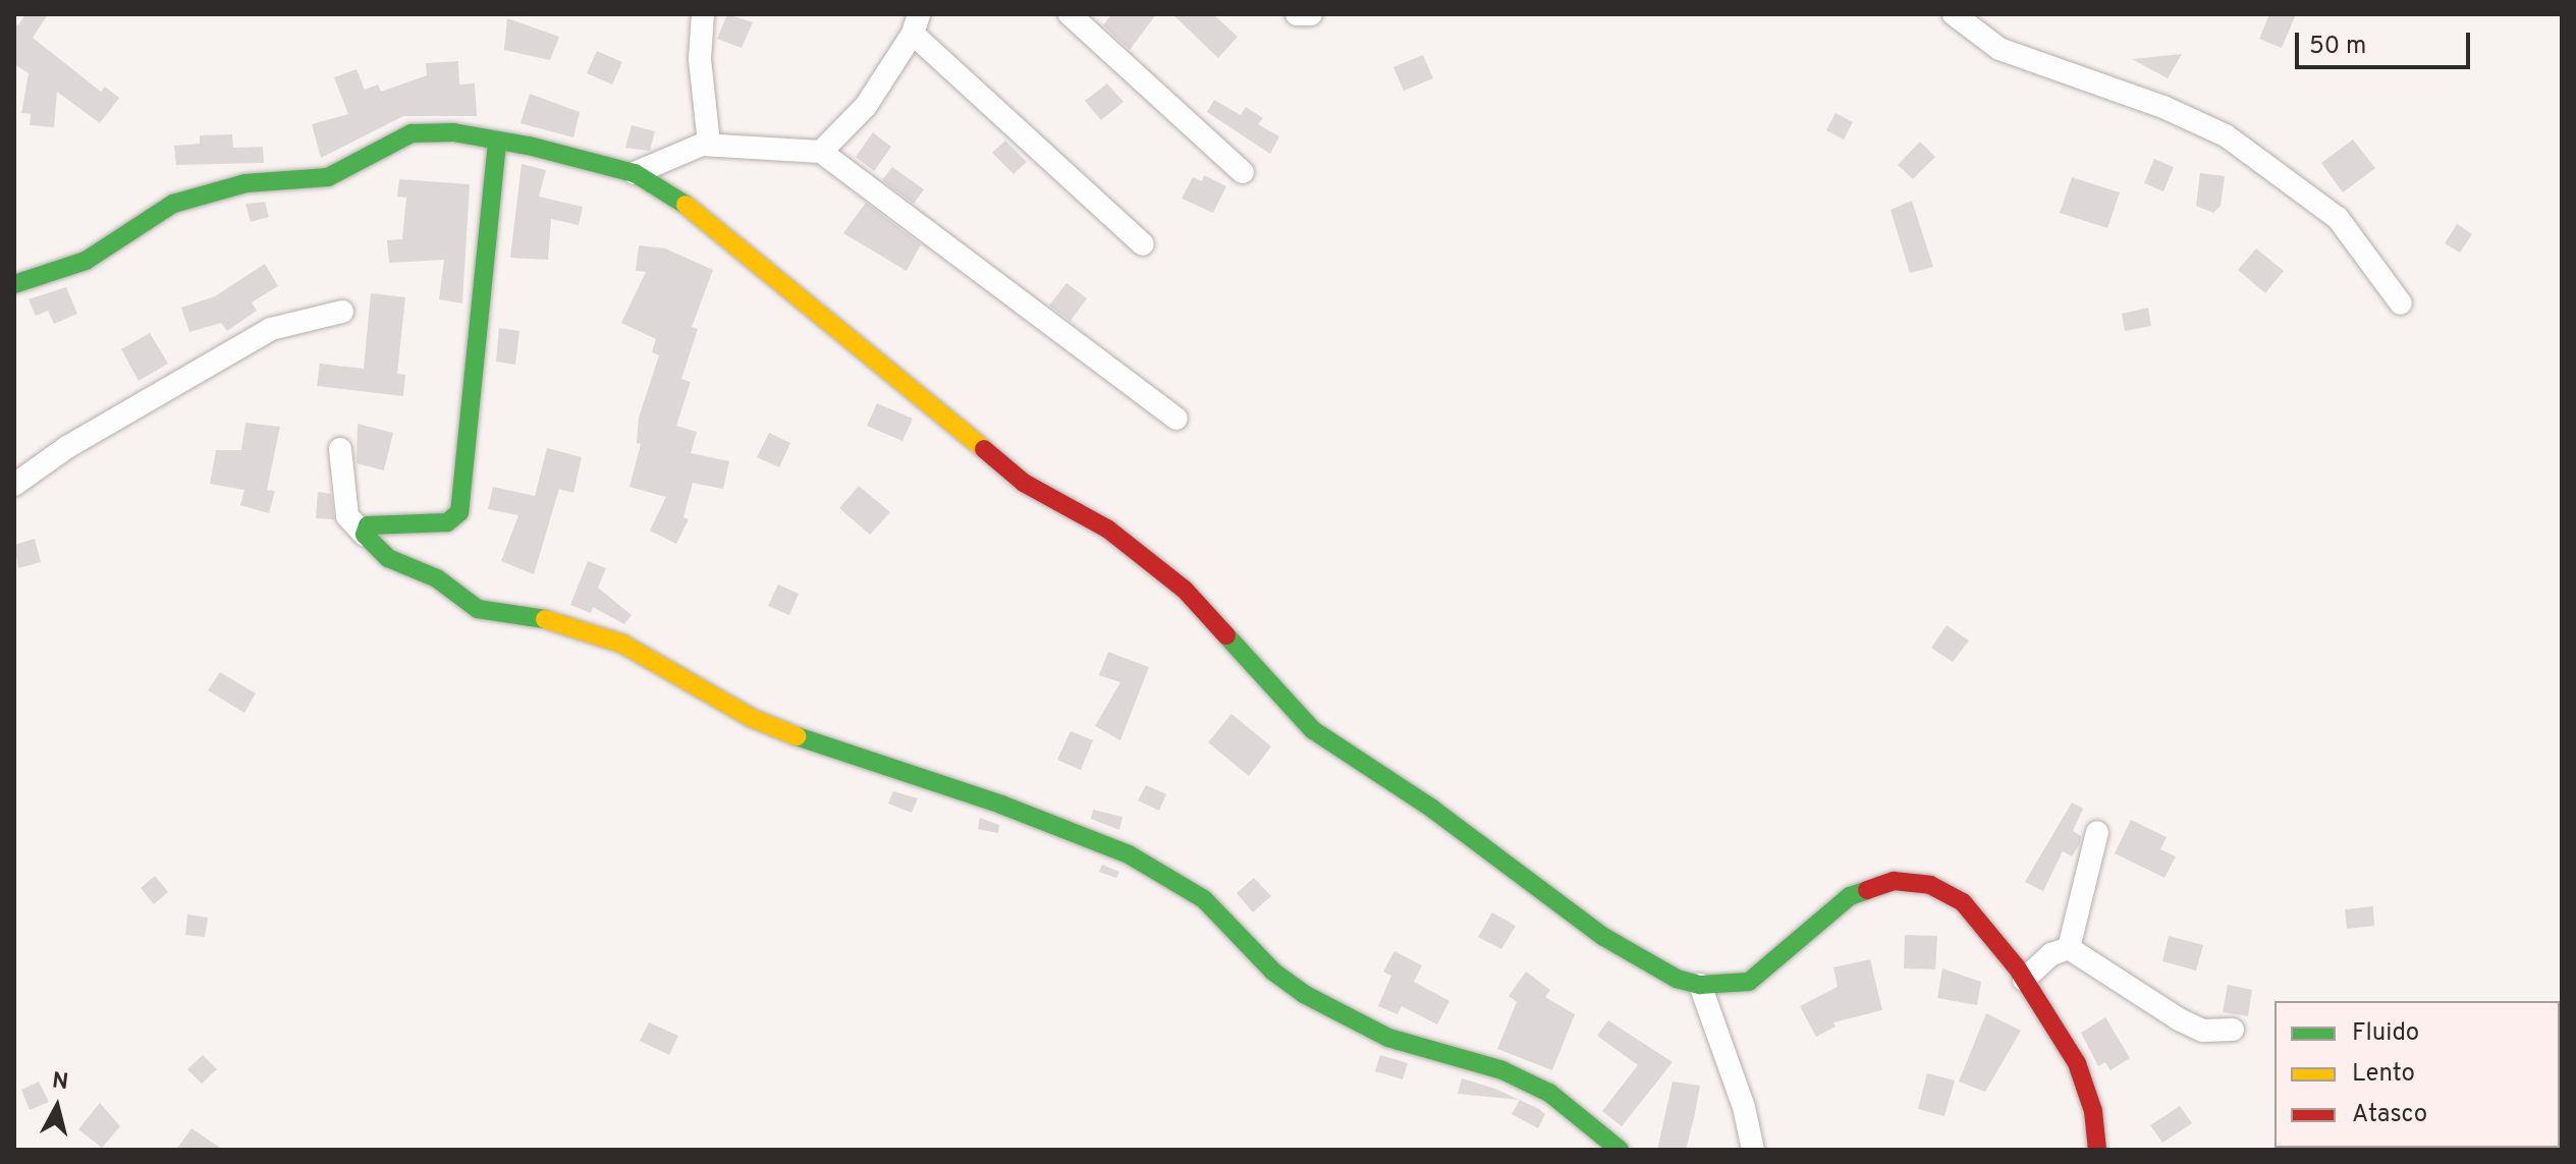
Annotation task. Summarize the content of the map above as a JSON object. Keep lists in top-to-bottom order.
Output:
{
  "legend": ["Fluido", "Lento", "Atasco"],
  "scale_bar": "50 m",
  "north": "top"
}
